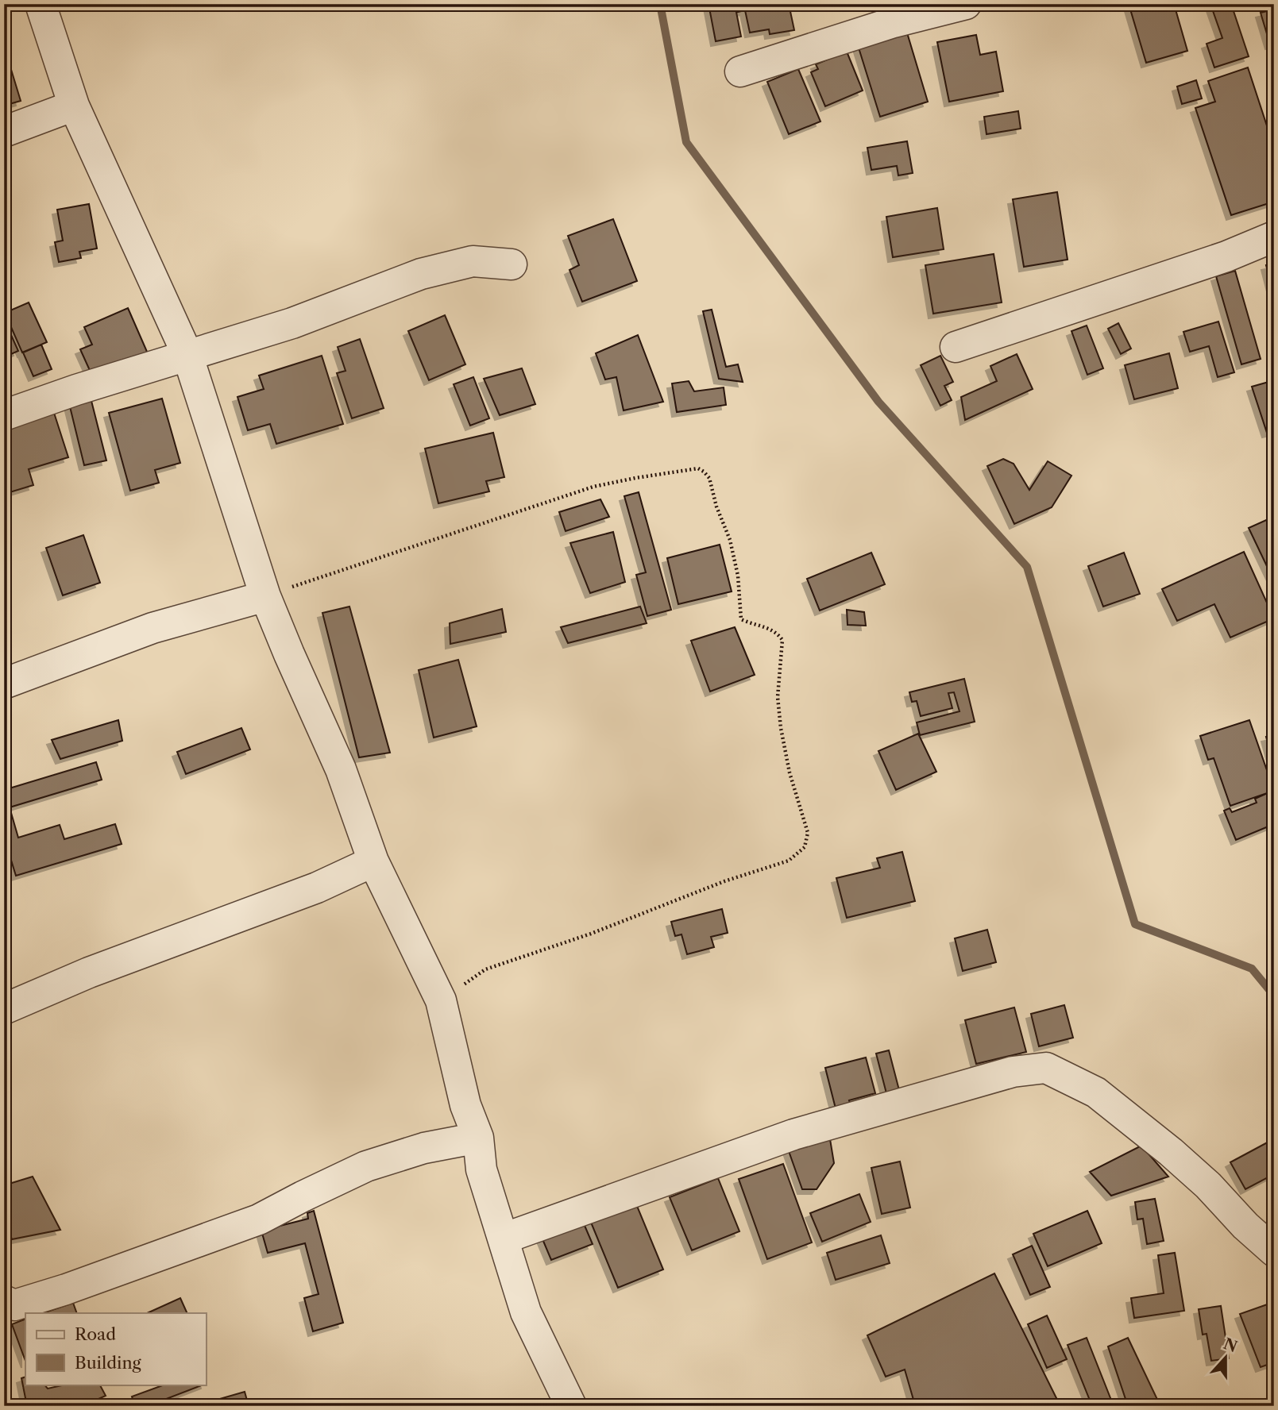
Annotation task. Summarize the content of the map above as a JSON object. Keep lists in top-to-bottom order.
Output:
{
  "legend": ["Road", "Building"],
  "north": "top"
}
